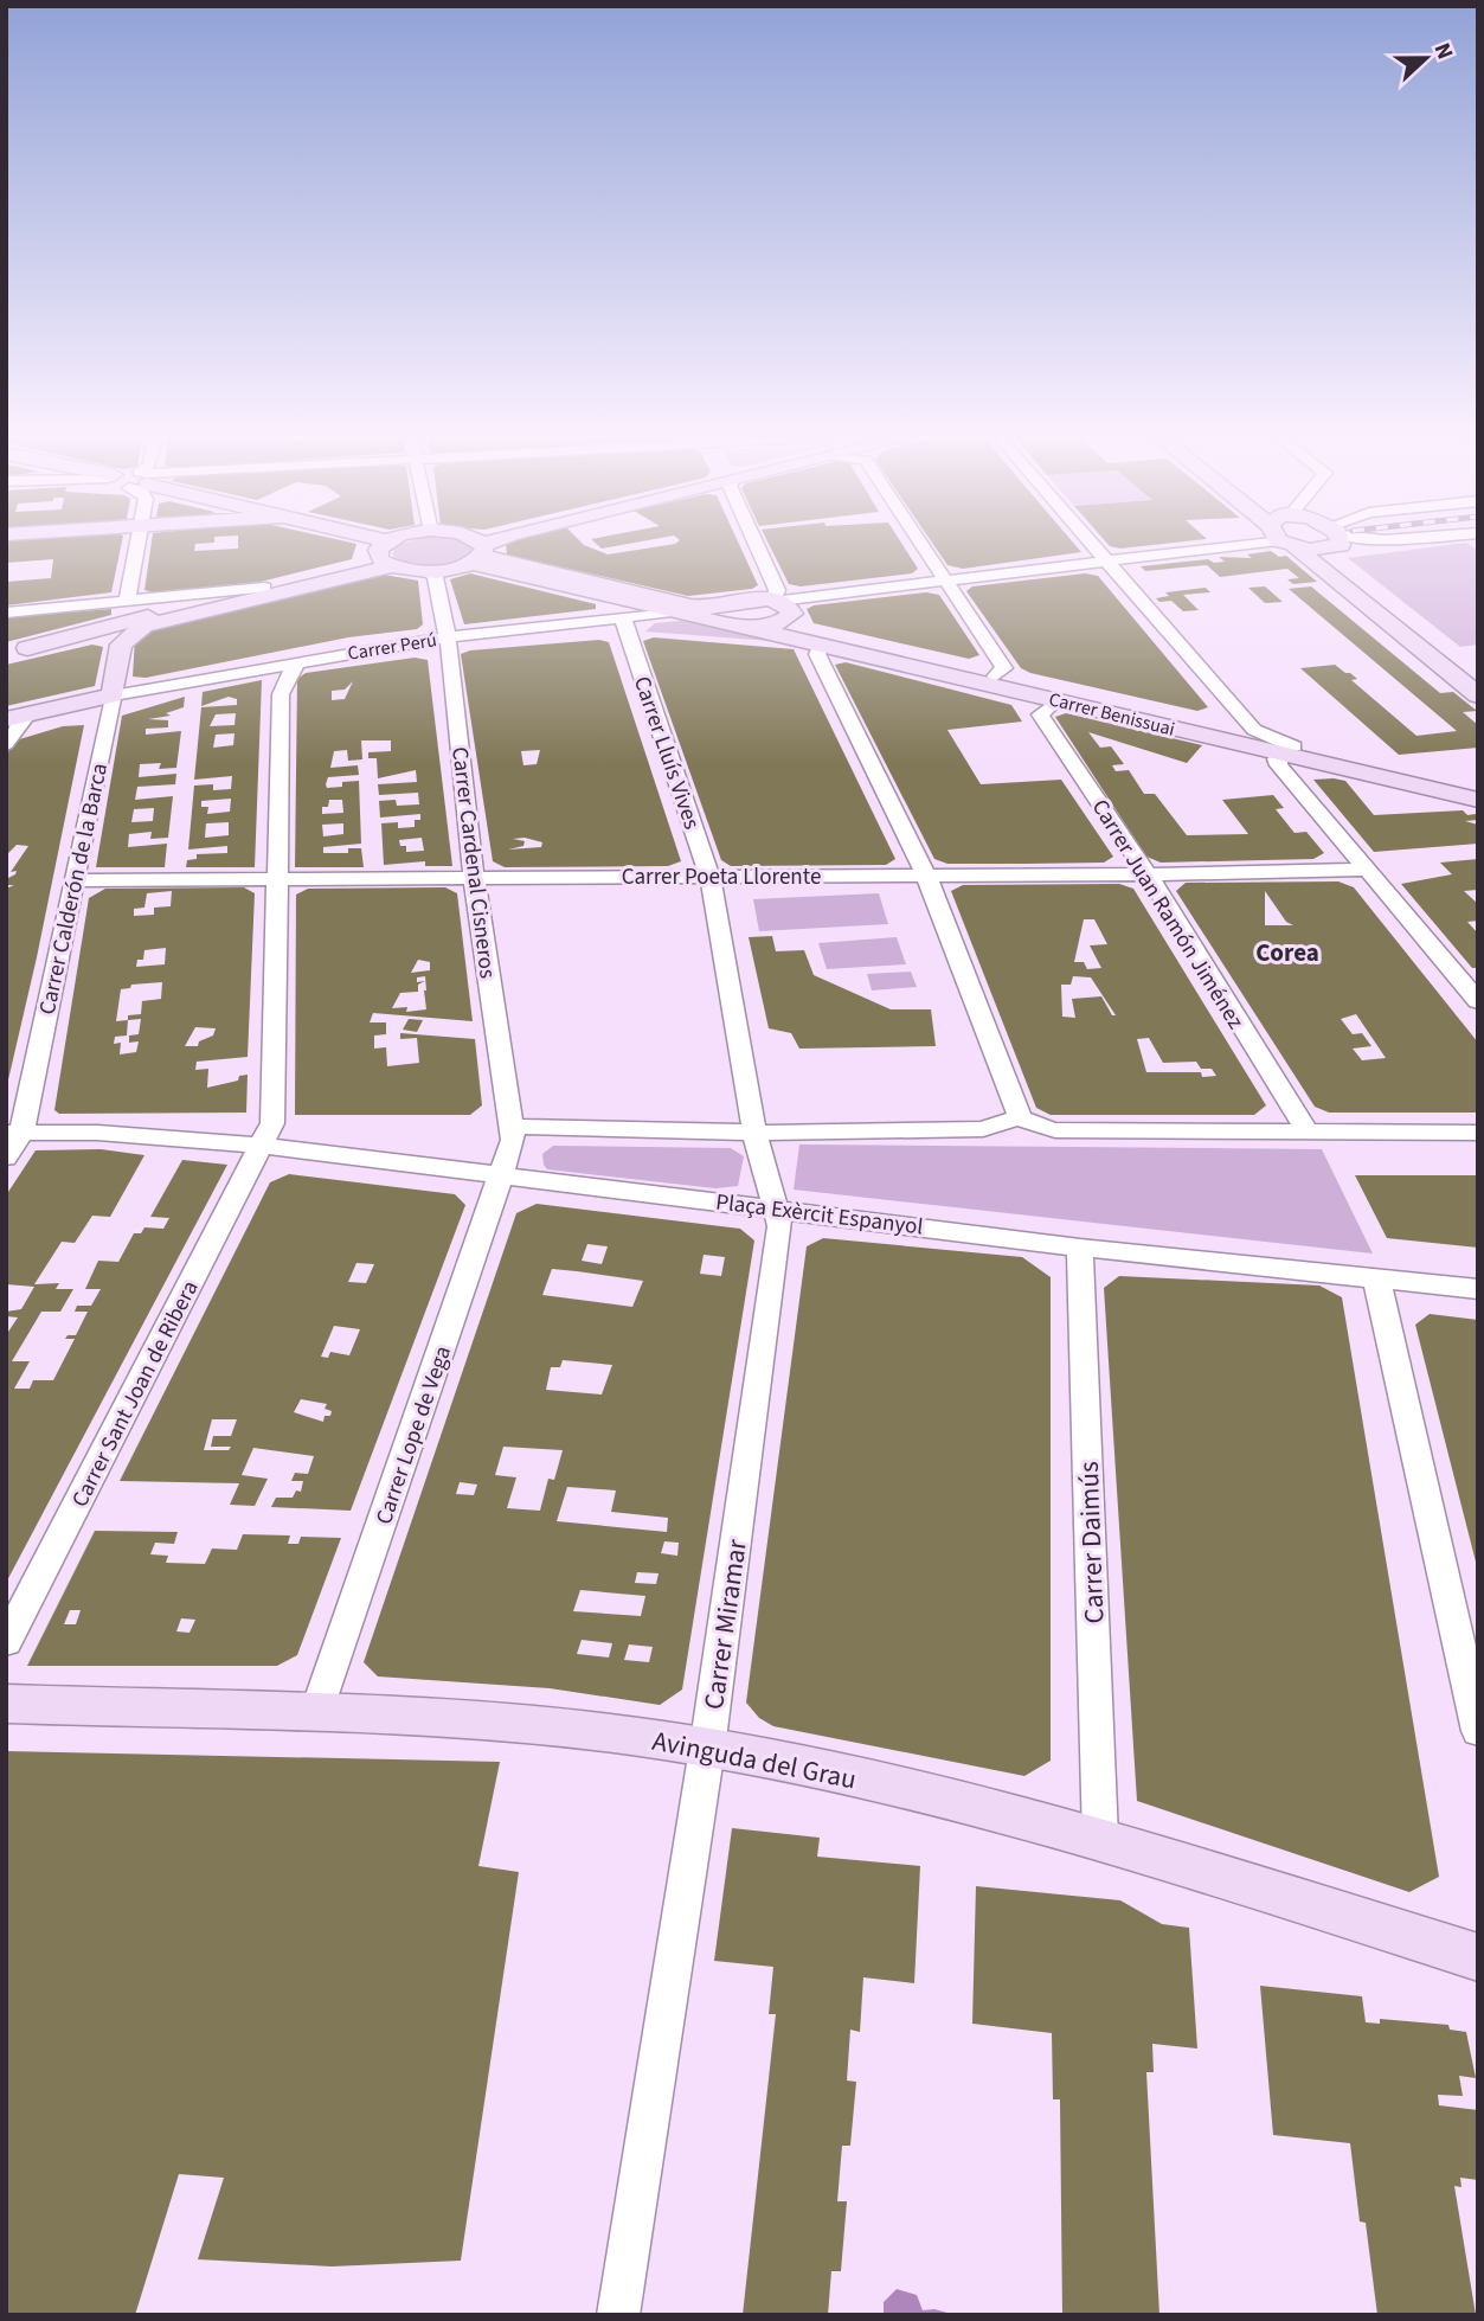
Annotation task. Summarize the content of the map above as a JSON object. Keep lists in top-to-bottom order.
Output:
{
  "streets": {
    "street": [
      "Carrer Perú",
      "Carrer Benissuai",
      "Carrer Lluís Vives",
      "Carrer Cardenal Cisneros",
      "Carrer Poeta Llorente",
      "Carrer Calderón de la Barca",
      "Carrer Juan Ramón Jiménez",
      "Plaça Exèrcit Espanyol",
      "Carrer Sant Joan de Ribera",
      "Carrer Lope de Vega",
      "Carrer Daimús",
      "Carrer Miramar",
      "Avinguda del Grau"
    ]
  },
  "crossings": [
    ["Carrer Perú", "Carrer Lluís Vives"],
    ["Carrer Perú", "Carrer Cardenal Cisneros"],
    ["Carrer Perú", "Carrer Calderón de la Barca"],
    ["Carrer Perú", "Carrer Sant Joan de Ribera"],
    ["Carrer Benissuai", "Carrer Juan Ramón Jiménez"],
    ["Carrer Lluís Vives", "Carrer Poeta Llorente"],
    ["Carrer Lluís Vives", "Carrer Miramar"],
    ["Carrer Cardenal Cisneros", "Carrer Poeta Llorente"],
    ["Carrer Cardenal Cisneros", "Plaça Exèrcit Espanyol"],
    ["Carrer Cardenal Cisneros", "Carrer Lope de Vega"],
    ["Carrer Poeta Llorente", "Carrer Calderón de la Barca"],
    ["Carrer Poeta Llorente", "Carrer Juan Ramón Jiménez"],
    ["Carrer Poeta Llorente", "Carrer Sant Joan de Ribera"],
    ["Carrer Calderón de la Barca", "Plaça Exèrcit Espanyol"],
    ["Plaça Exèrcit Espanyol", "Carrer Sant Joan de Ribera"],
    ["Plaça Exèrcit Espanyol", "Carrer Lope de Vega"],
    ["Plaça Exèrcit Espanyol", "Carrer Daimús"],
    ["Plaça Exèrcit Espanyol", "Carrer Miramar"],
    ["Carrer Lope de Vega", "Avinguda del Grau"],
    ["Carrer Daimús", "Avinguda del Grau"],
    ["Carrer Miramar", "Avinguda del Grau"]
  ],
  "districts": ["Corea"],
  "north": "right"
}
